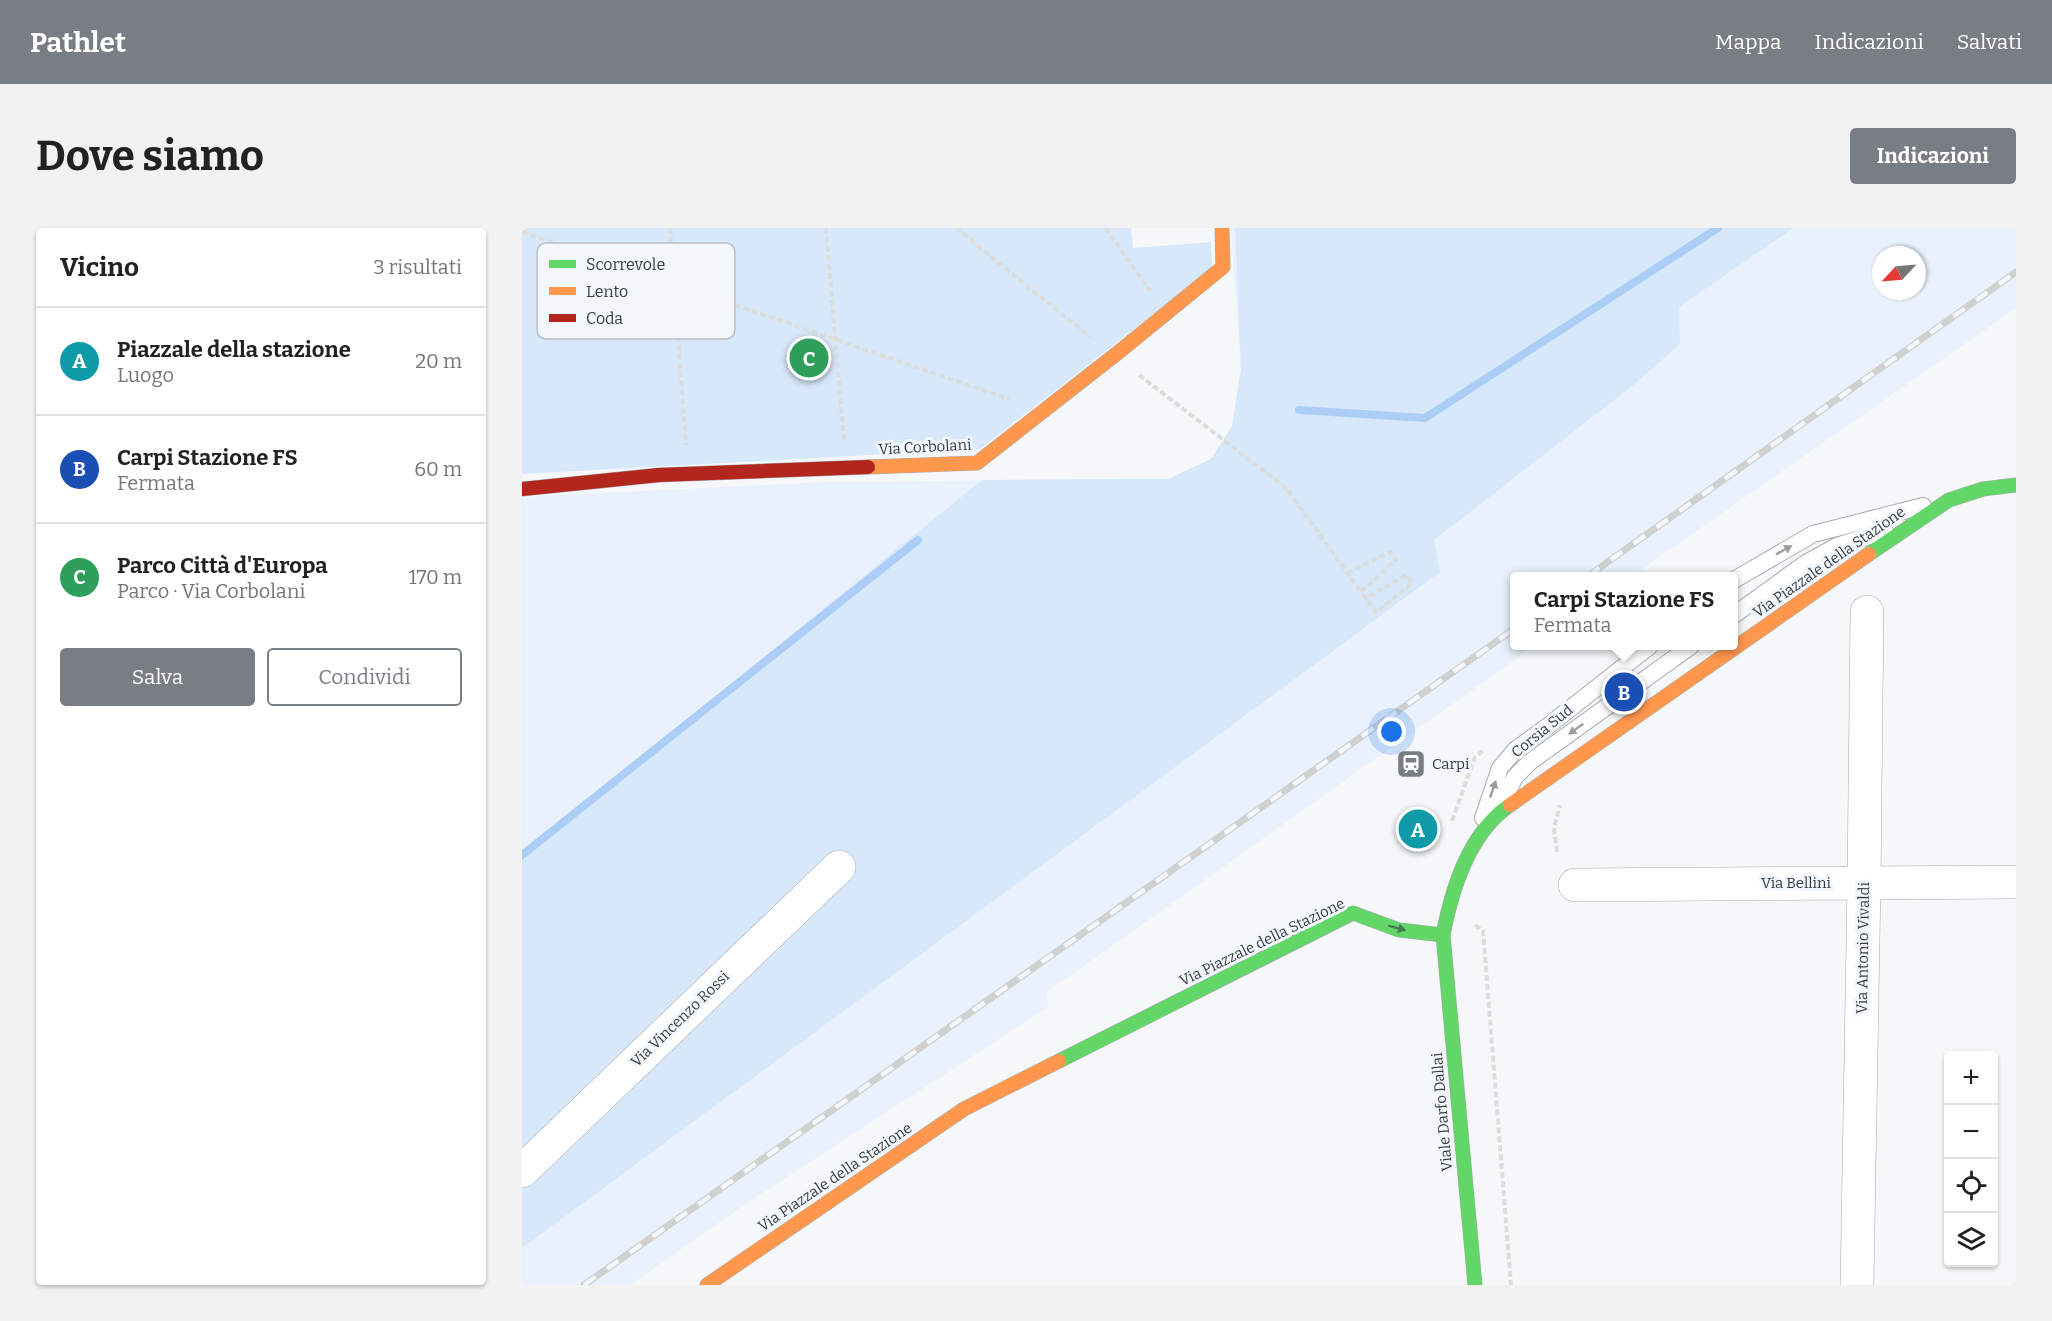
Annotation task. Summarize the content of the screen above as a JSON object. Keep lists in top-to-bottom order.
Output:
{
  "streets": {
    "street": [
      "Via Corbolani",
      "Via Piazzale della Stazione",
      "Via Bellini",
      "Via Antonio Vivaldi",
      "Via Vincenzo Rossi",
      "Viale Darfo Dallai"
    ],
    "lane": ["Corsia Sud"]
  },
  "crossings": [
    ["Via Piazzale della Stazione", "Corsia Sud"],
    ["Via Piazzale della Stazione", "Viale Darfo Dallai"],
    ["Via Bellini", "Via Antonio Vivaldi"]
  ],
  "one_way": ["Via Piazzale della Stazione"],
  "places": {
    "station": ["Carpi"]
  },
  "legend": ["Scorrevole", "Lento", "Coda"],
  "north": "bottom left",
  "page": {
    "header": "Pathlet",
    "nav": ["Mappa", "Indicazioni", "Salvati"],
    "buttons": [
      "Indicazioni",
      ["Salva", "Condividi"]
    ],
    "title": "Dove siamo",
    "heading": ["Vicino", "3 risultati"],
    "list": [
      {
        "mark": "A",
        "name": "Piazzale della stazione",
        "note": "Luogo",
        "value": "20 m"
      },
      {
        "mark": "B",
        "name": "Carpi Stazione FS",
        "note": "Fermata",
        "value": "60 m"
      },
      {
        "mark": "C",
        "name": "Parco Città d'Europa",
        "note": "Parco · Via Corbolani",
        "value": "170 m"
      }
    ],
    "pins": ["C", "B", "A"],
    "popup": ["Carpi Stazione FS", "Fermata"],
    "map_buttons": ["+", "−"]
  }
}
